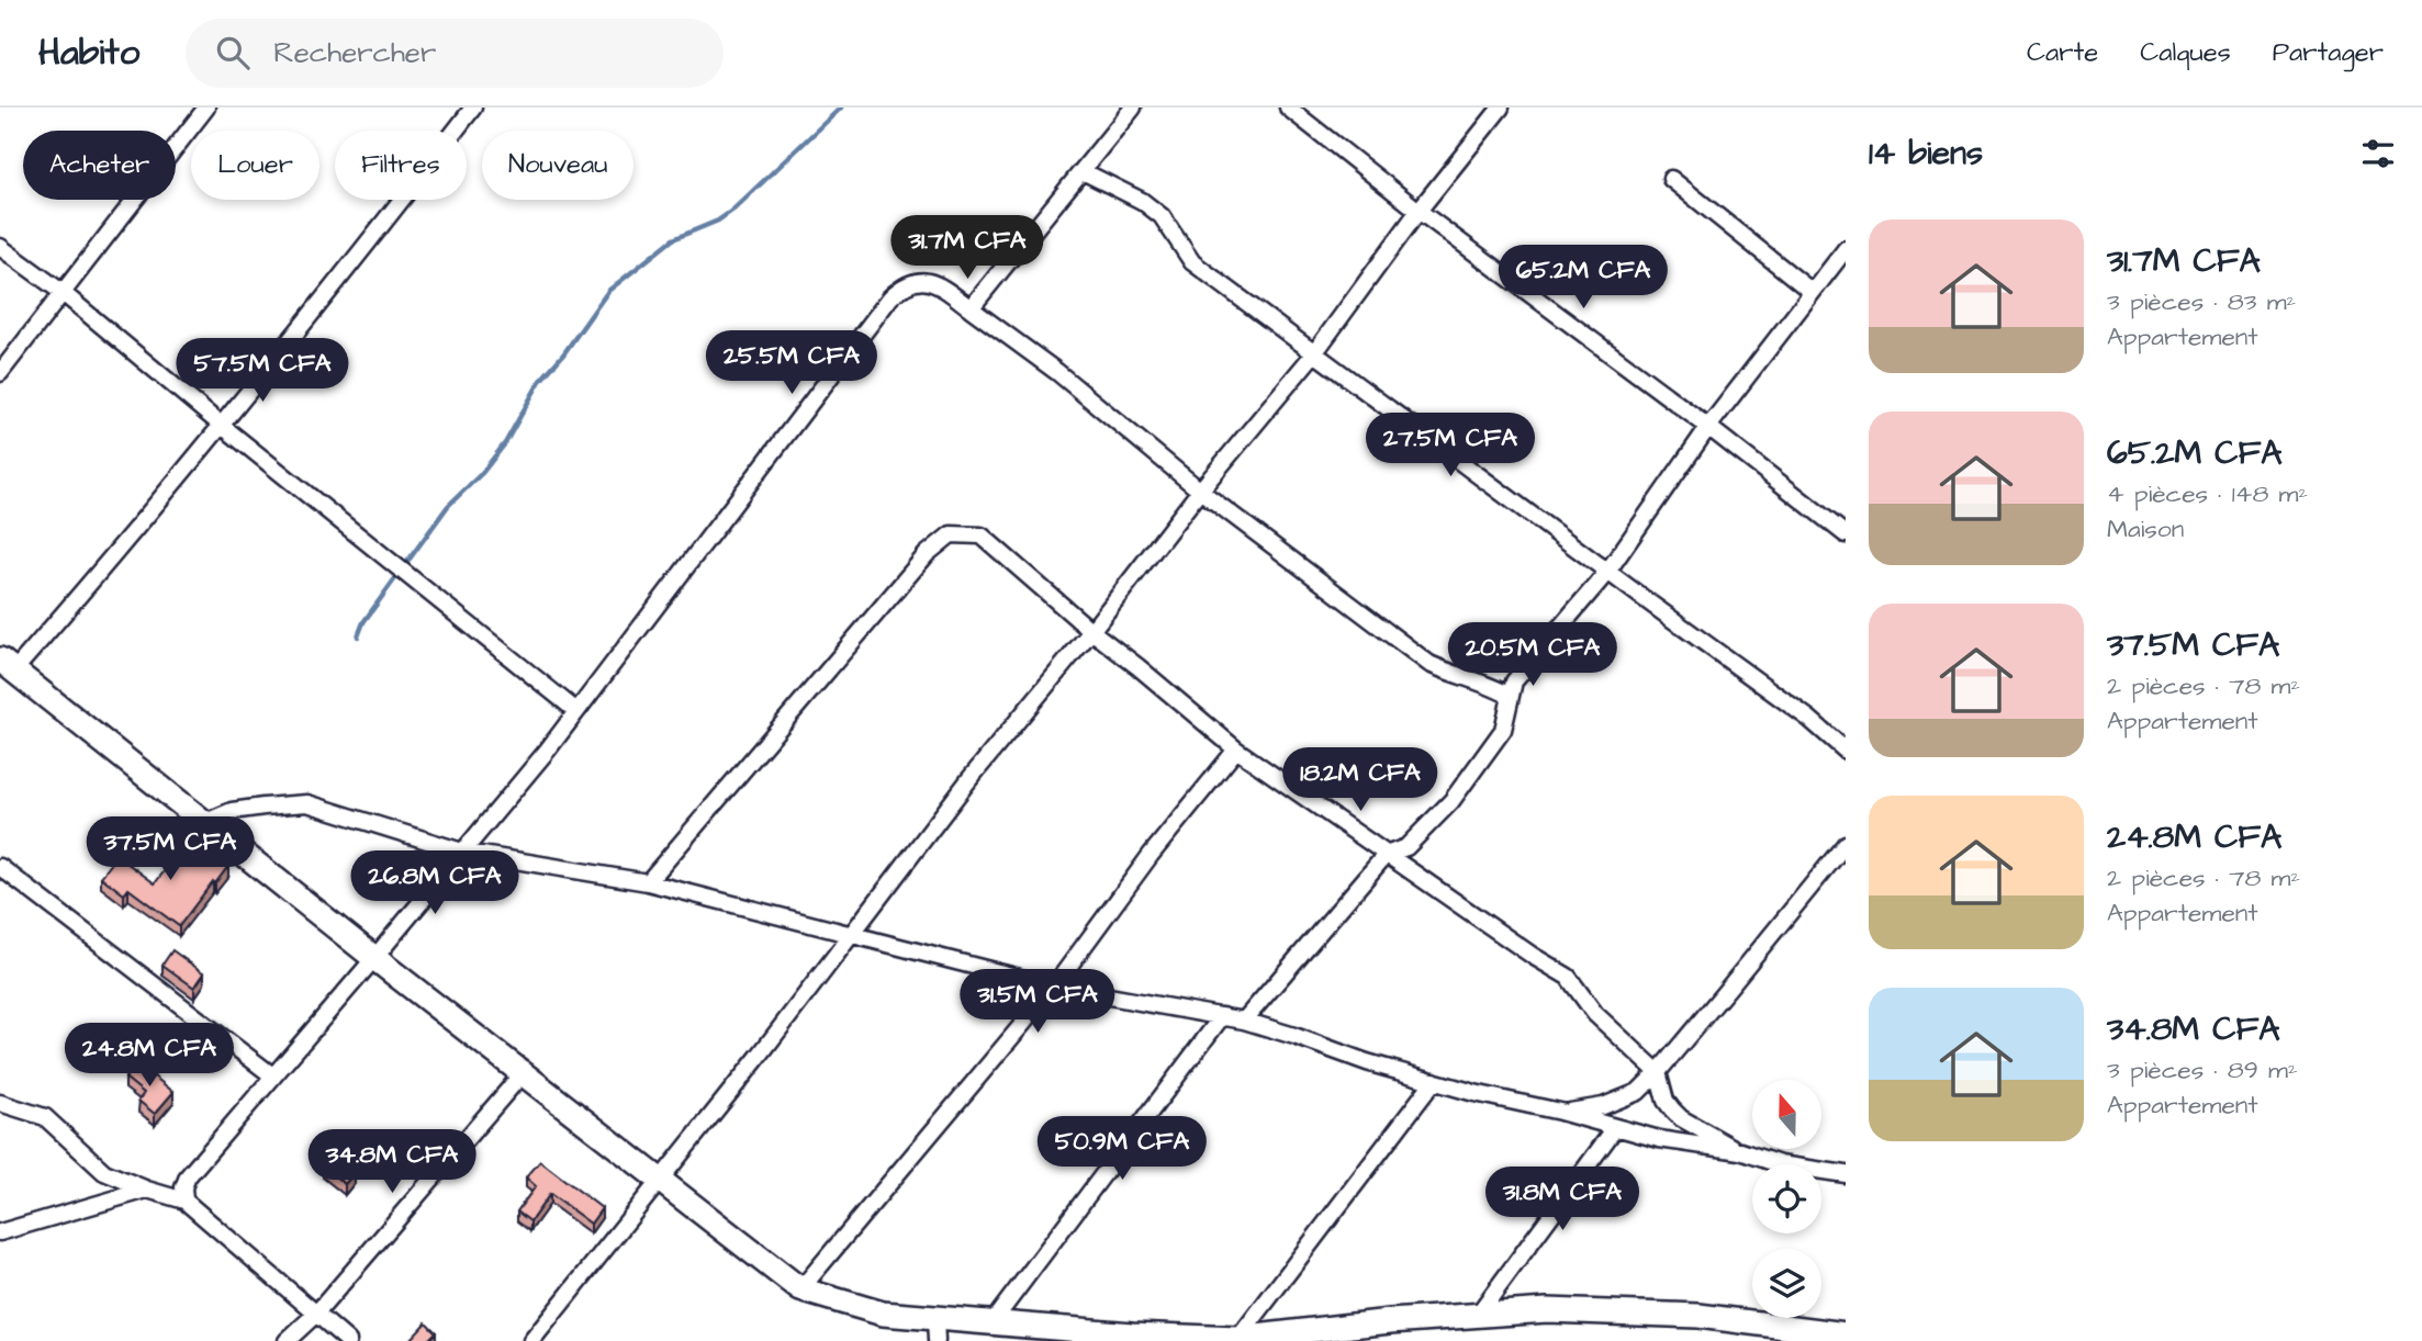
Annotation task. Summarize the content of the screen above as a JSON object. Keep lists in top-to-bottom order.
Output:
{
  "north": "top",
  "page": {
    "header": "Habito",
    "search": "Rechercher",
    "nav": ["Carte", "Calques", "Partager"],
    "heading": "14 biens",
    "chip": [
      "Acheter",
      "Louer",
      "Filtres",
      "Nouveau"
    ],
    "list": [
      {
        "name": "31.7M CFA",
        "note": "3 pièces · 83 m² · Appartement"
      },
      {
        "name": "65.2M CFA",
        "note": "4 pièces · 148 m² · Maison"
      },
      {
        "name": "37.5M CFA",
        "note": "2 pièces · 78 m² · Appartement"
      },
      {
        "name": "24.8M CFA",
        "note": "2 pièces · 78 m² · Appartement"
      },
      {
        "name": "34.8M CFA",
        "note": "3 pièces · 89 m² · Appartement"
      }
    ],
    "price": [
      "31.7M CFA",
      "65.2M CFA",
      "25.5M CFA",
      "57.5M CFA",
      "27.5M CFA",
      "20.5M CFA",
      "18.2M CFA",
      "37.5M CFA",
      "26.8M CFA",
      "31.5M CFA",
      "24.8M CFA",
      "50.9M CFA",
      "34.8M CFA",
      "31.8M CFA"
    ]
  }
}
